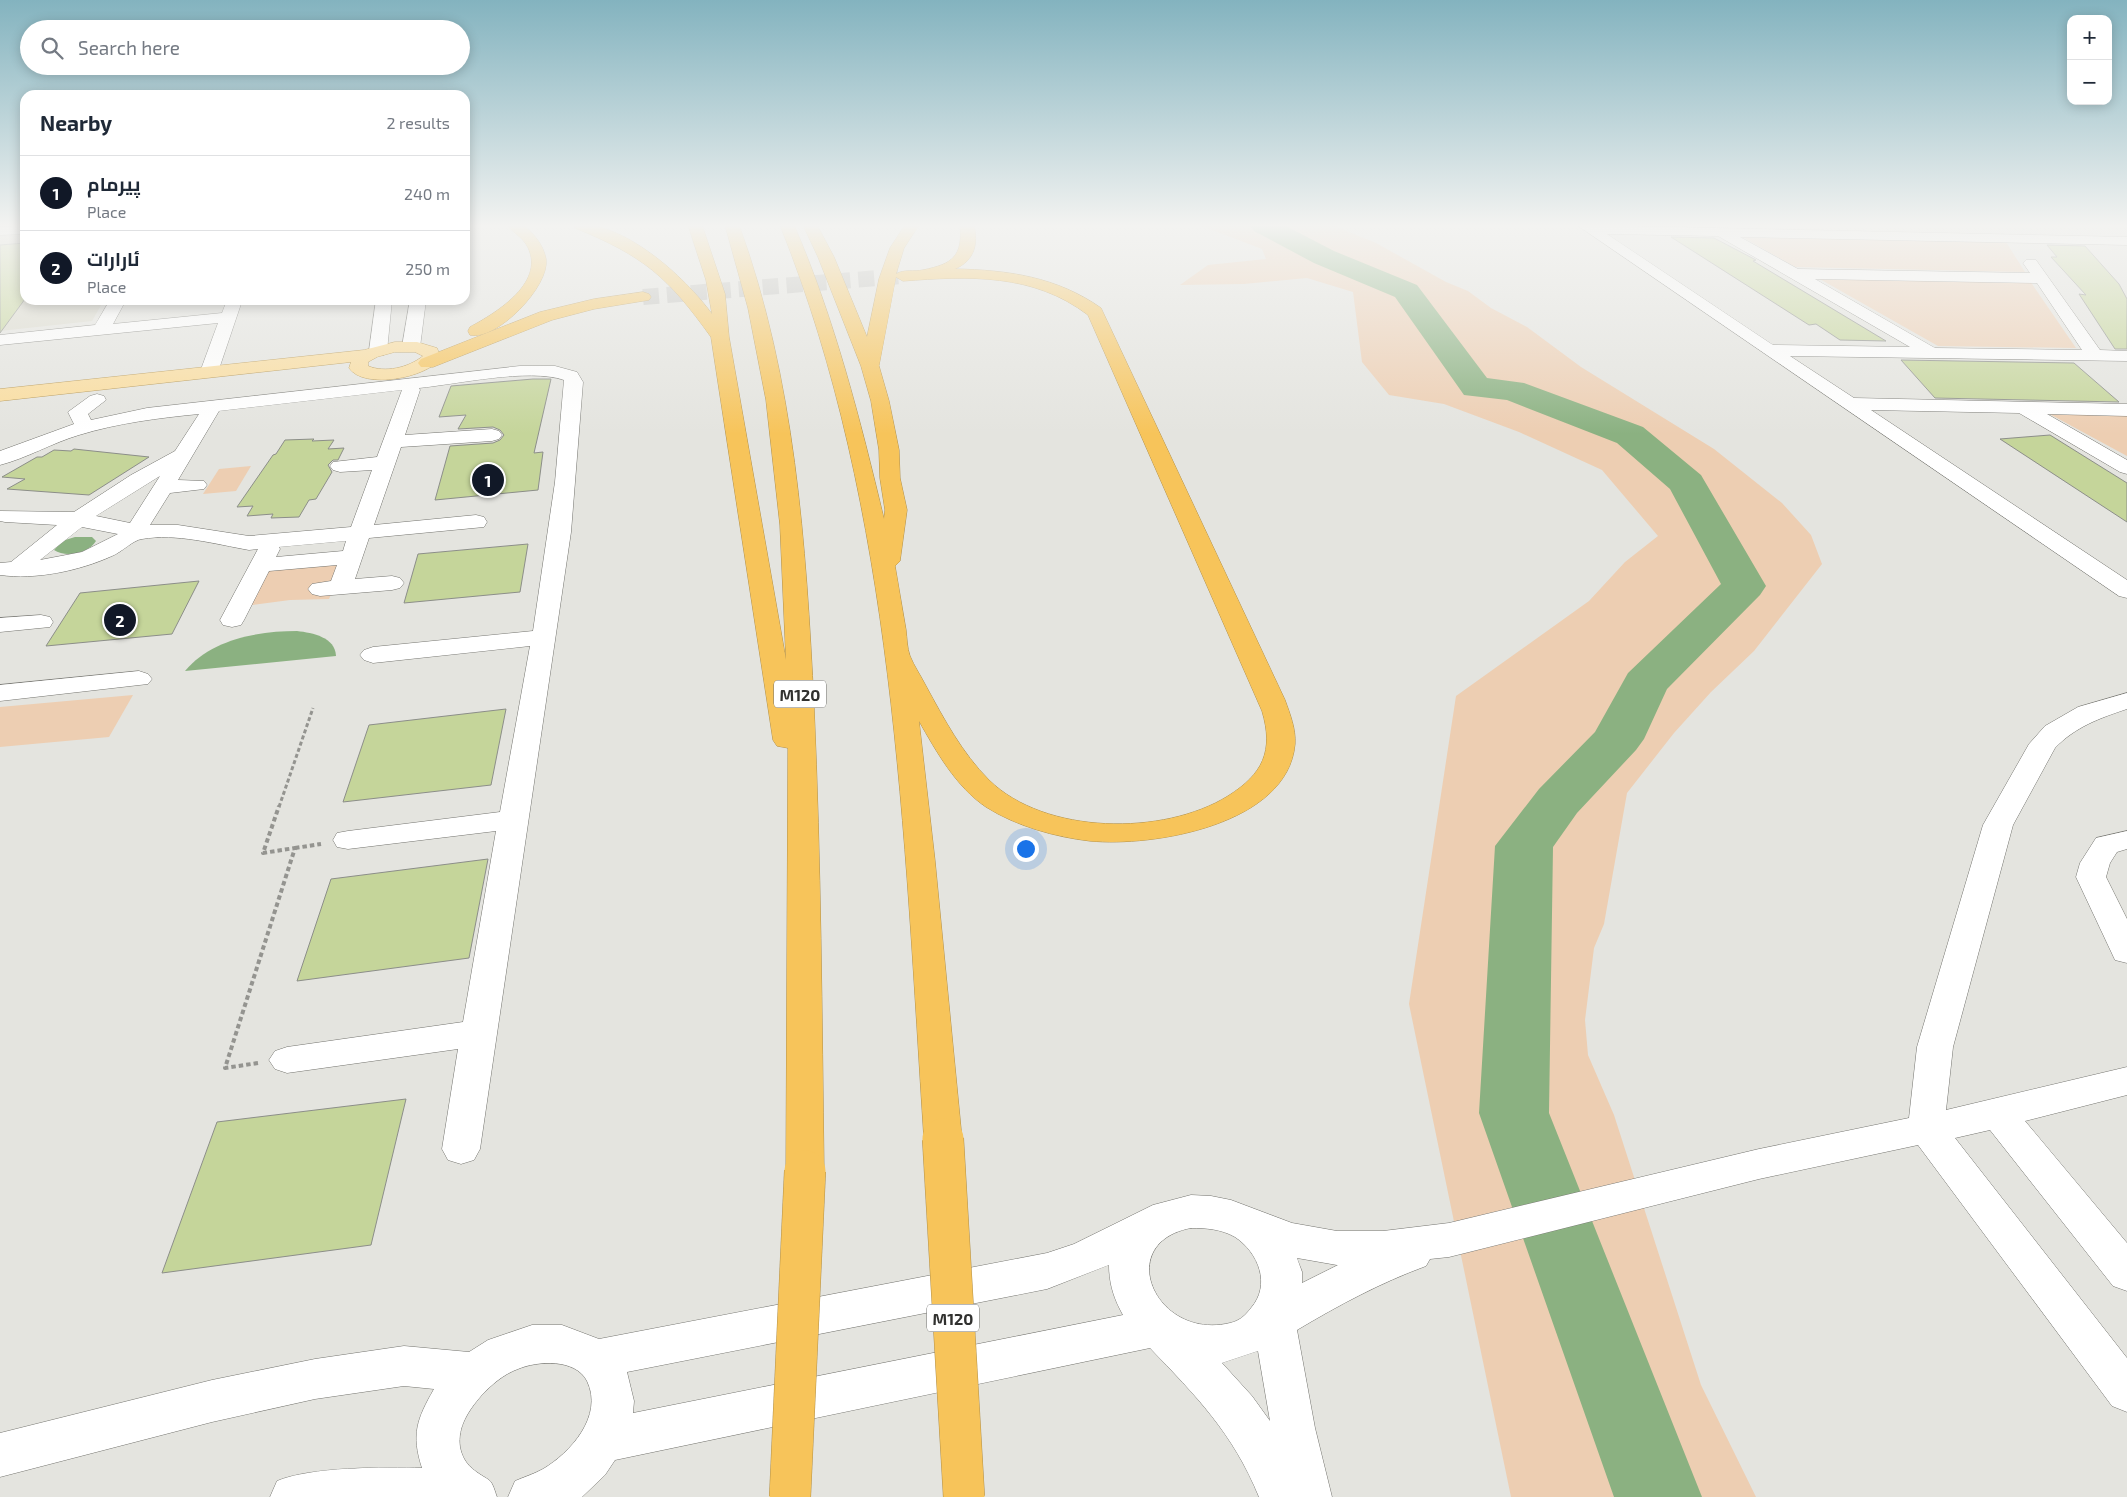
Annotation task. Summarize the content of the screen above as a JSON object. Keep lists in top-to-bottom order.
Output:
{
  "streets": {
    "highway": ["M120"]
  },
  "page": {
    "map_buttons": ["+", "−"],
    "search": "Search here",
    "heading": ["Nearby", "2 results"],
    "list": [
      {
        "mark": "1",
        "name": "پیرمام",
        "note": "Place",
        "value": "240 m"
      },
      {
        "mark": "2",
        "name": "ئارارات",
        "note": "Place",
        "value": "250 m"
      }
    ],
    "pins": ["1", "2"]
  }
}
